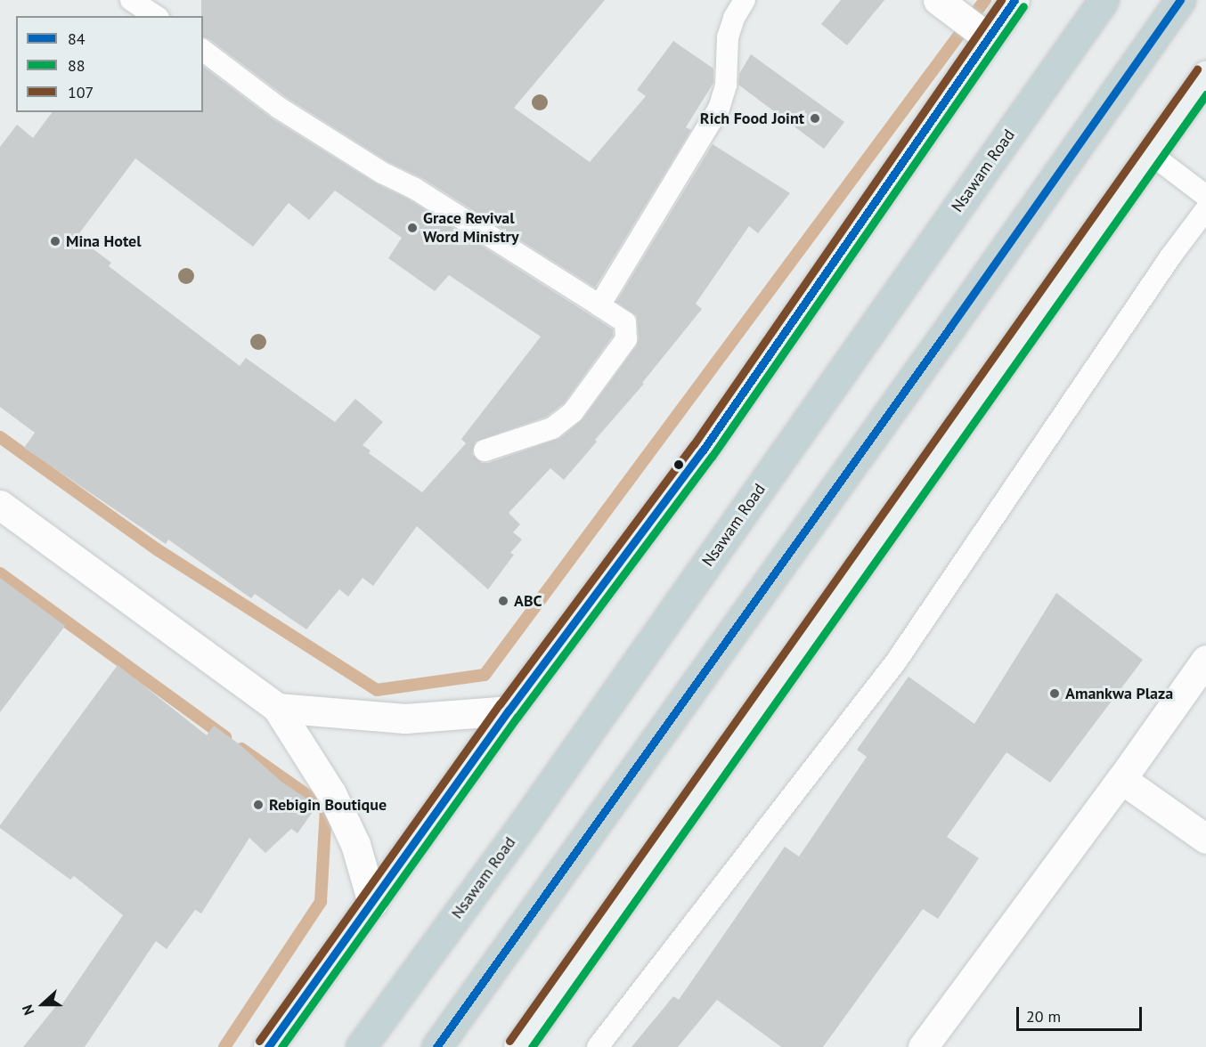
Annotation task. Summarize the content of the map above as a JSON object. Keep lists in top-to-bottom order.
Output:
{
  "streets": {
    "highway": ["Nsawam Road"]
  },
  "places": [
    "Rich Food Joint",
    "Grace Revival Word Ministry",
    "Mina Hotel",
    "ABC",
    "Amankwa Plaza",
    "Rebigin Boutique"
  ],
  "lines": ["transit line 84", "transit line 107", "transit line 88"],
  "legend": ["84", "88", "107"],
  "scale_bar": "20 m",
  "north": "left"
}
